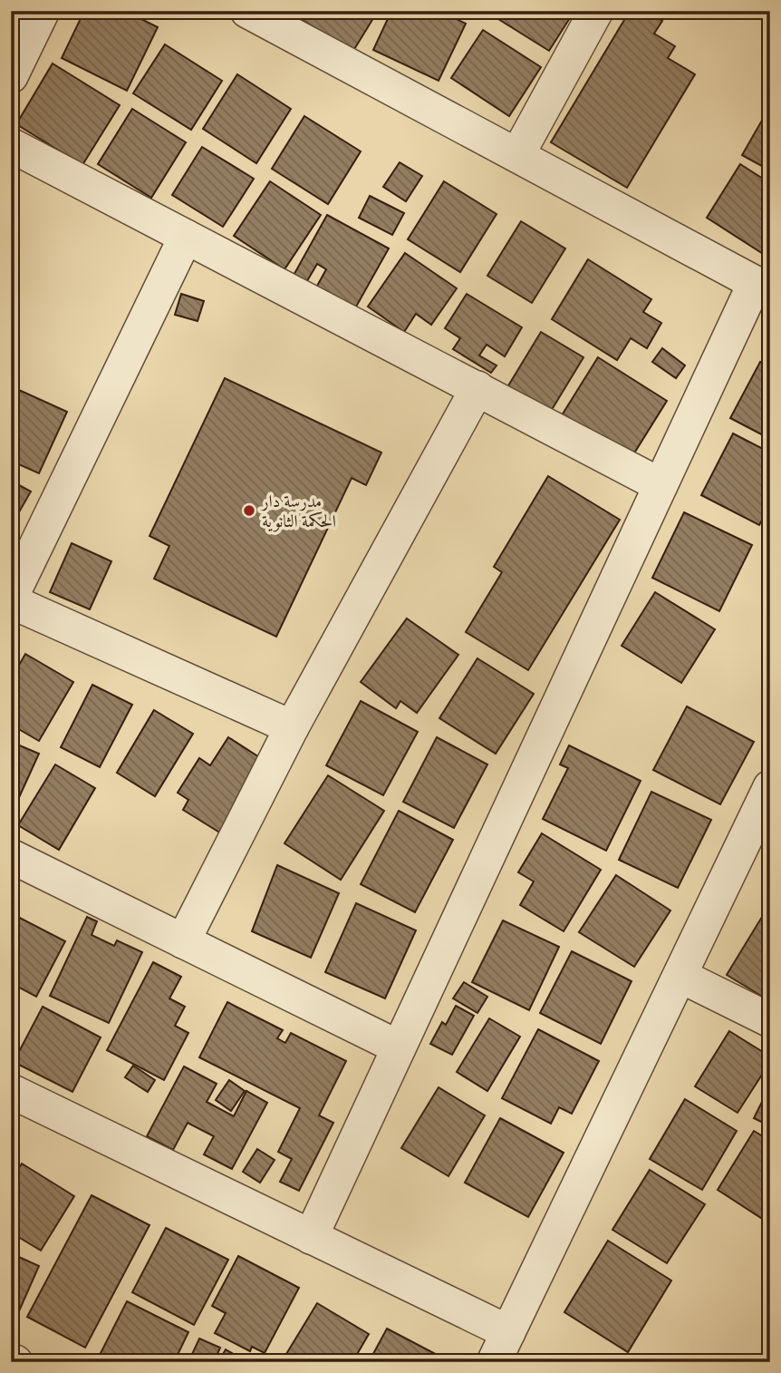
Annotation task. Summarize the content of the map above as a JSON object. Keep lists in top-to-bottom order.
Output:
{
  "places": ["مدرسة دار الحكمة الثانوية"]
}
